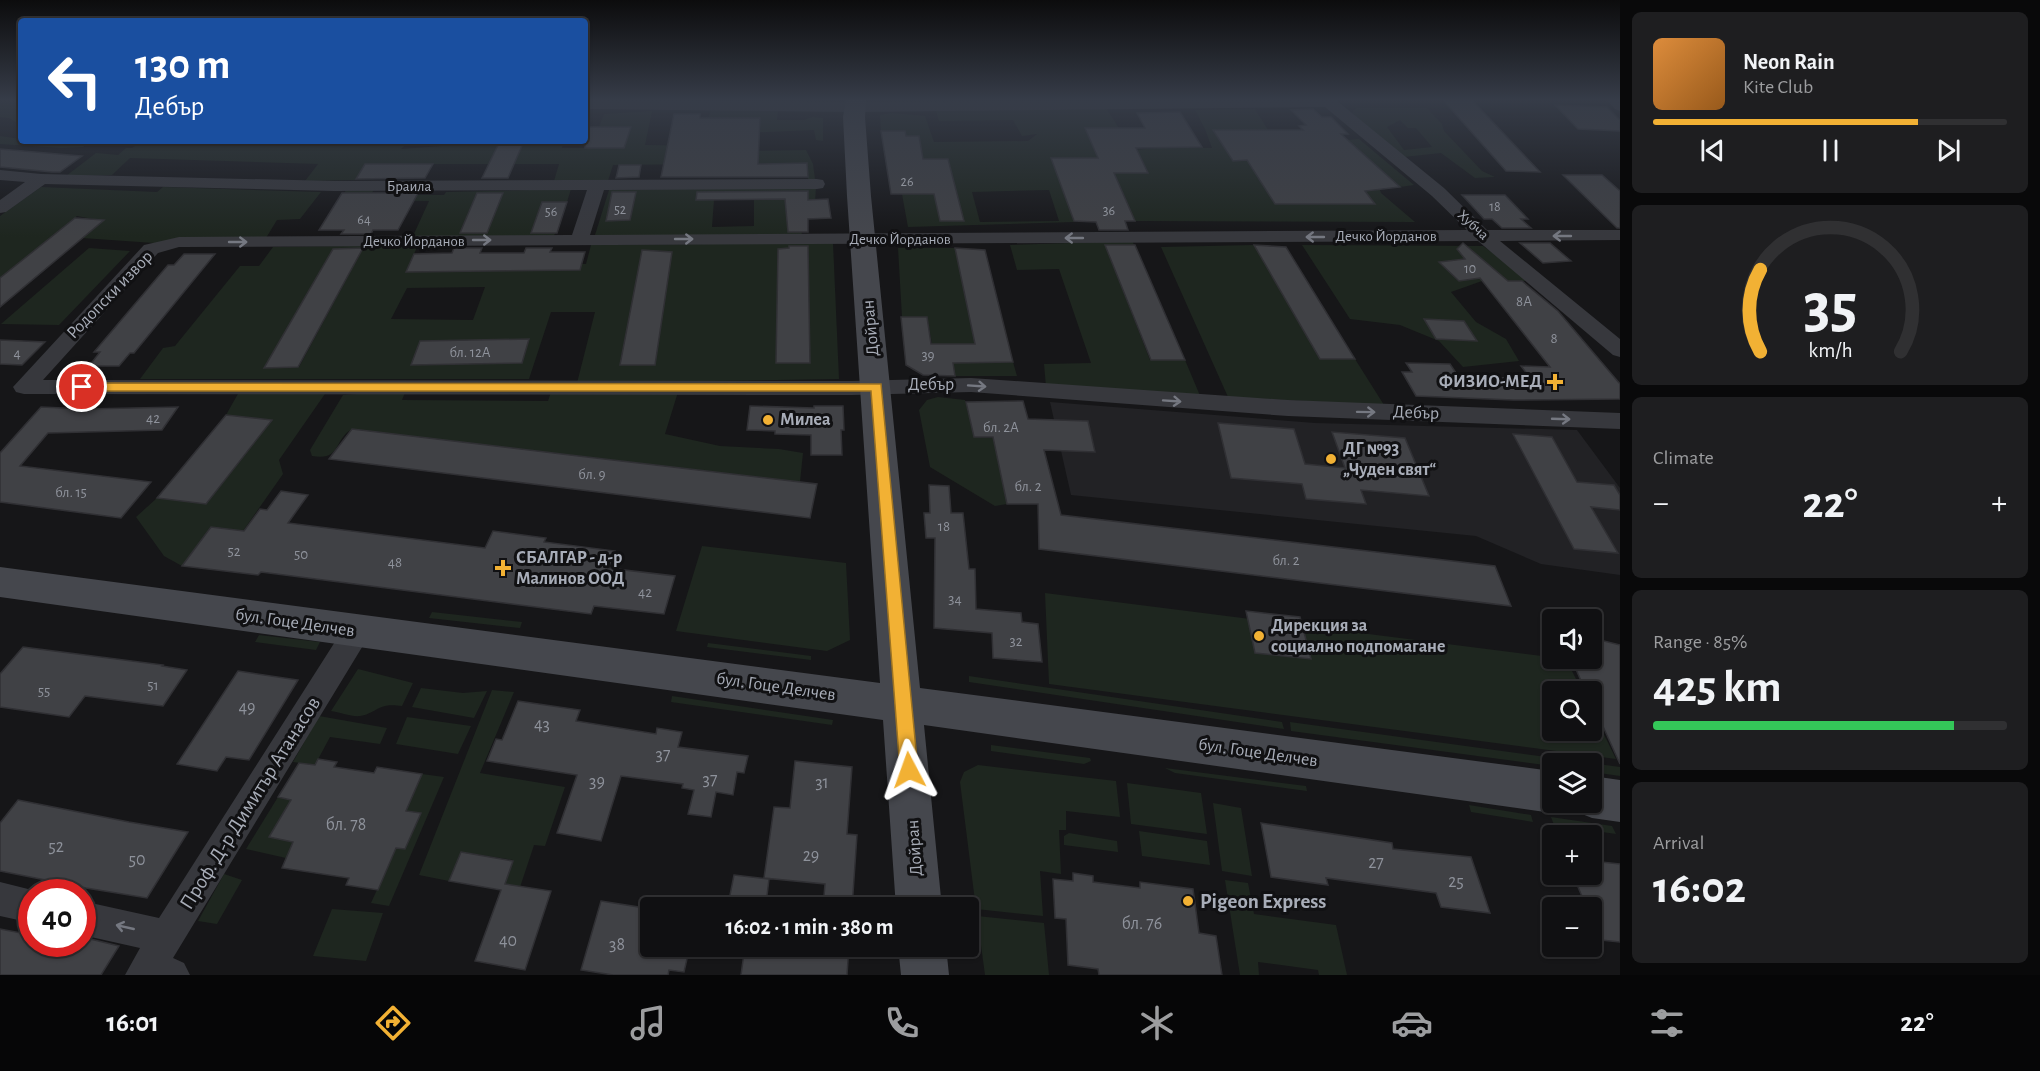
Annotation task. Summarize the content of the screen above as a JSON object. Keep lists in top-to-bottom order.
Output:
{
  "streets": {
    "street": [
      "Браила",
      "Хубча",
      "Дечко Йорданов",
      "Родопски извор",
      "Дойран",
      "Дебър",
      "бул. Гоце Делчев",
      "Проф. Д-р Димитър Атанасов"
    ]
  },
  "crossings": [
    ["Хубча", "Дечко Йорданов"],
    ["Дечко Йорданов", "Родопски извор"],
    ["Дечко Йорданов", "Дойран"],
    ["Родопски извор", "Дебър"],
    ["Дойран", "Дебър"],
    ["Дойран", "бул. Гоце Делчев"],
    ["бул. Гоце Делчев", "Проф. Д-р Димитър Атанасов"]
  ],
  "one_way": ["Дебър"],
  "places": {
    "health": ["ФИЗИО-МЕД", "СБАЛГАР - д-р Малинов ООД"],
    "other": [
      "Милеа",
      "ДГ №93 „Чуден свят“",
      "Дирекция за социално подпомагане",
      "Pigeon Express"
    ]
  },
  "house_numbers": [
    "26",
    "18",
    "52",
    "36",
    "56",
    "64",
    "10",
    "8А",
    "8",
    "бл. 12А",
    "4",
    "39",
    "42",
    "бл. 2А",
    "бл. 9",
    "бл. 2",
    "бл. 15",
    "18",
    "52",
    "50",
    "бл. 2",
    "48",
    "42",
    "34",
    "32",
    "51",
    "55",
    "49",
    "43",
    "37",
    "37",
    "39",
    "31",
    "бл. 78",
    "52",
    "29",
    "50",
    "27",
    "25",
    "бл. 76",
    "40",
    "38"
  ],
  "page": {
    "turn": ["130 m", "Дебър"],
    "song": ["Neon Rain", "Kite Club"],
    "tile": [
      "Climate",
      ["Range · 85%", "425 km"],
      ["Arrival", "16:02"]
    ],
    "heat": ["−", "22°", "+"],
    "map_buttons": ["+", "−"],
    "limit": "40",
    "trip": "16:02 · 1 min · 380 m",
    "tabs": ["16:01", "22°"],
    "gauge": ["35", "km/h"]
  }
}
